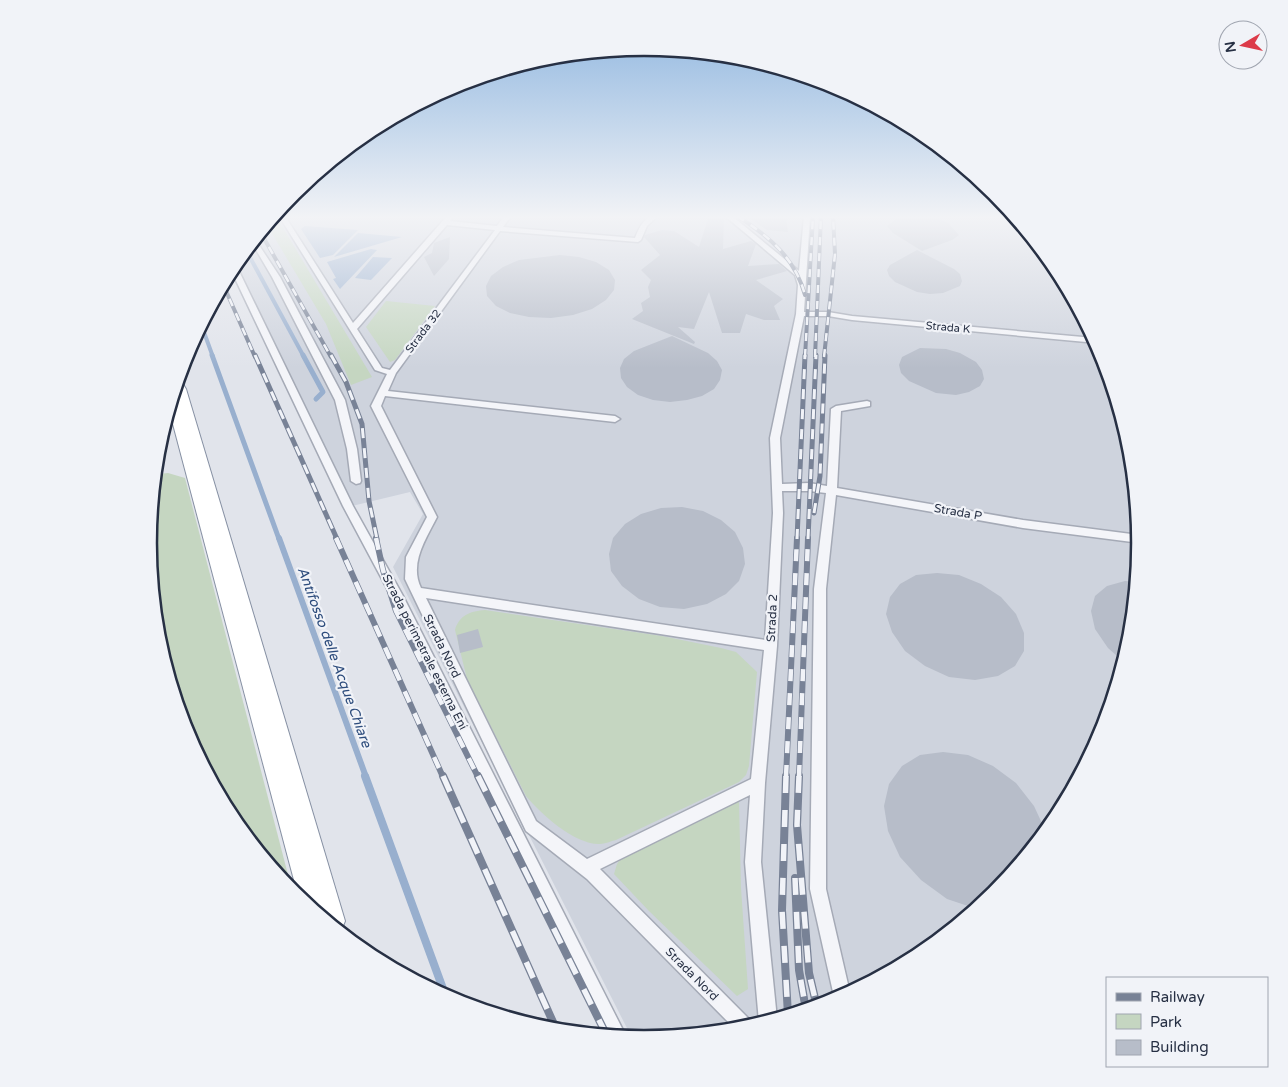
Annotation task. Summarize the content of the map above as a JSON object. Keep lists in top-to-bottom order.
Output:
{
  "streets": {
    "lane": [
      "Strada K",
      "Strada 32",
      "Strada P",
      "Strada 2",
      "Strada Nord",
      "Strada perimetrale esterna Eni"
    ]
  },
  "crossings": [
    ["Strada K", "Strada 2"],
    ["Strada 32", "Strada Nord"],
    ["Strada P", "Strada 2"]
  ],
  "water": ["Antifosso delle Acque Chiare"],
  "legend": ["Railway", "Park", "Building"],
  "north": "left"
}
